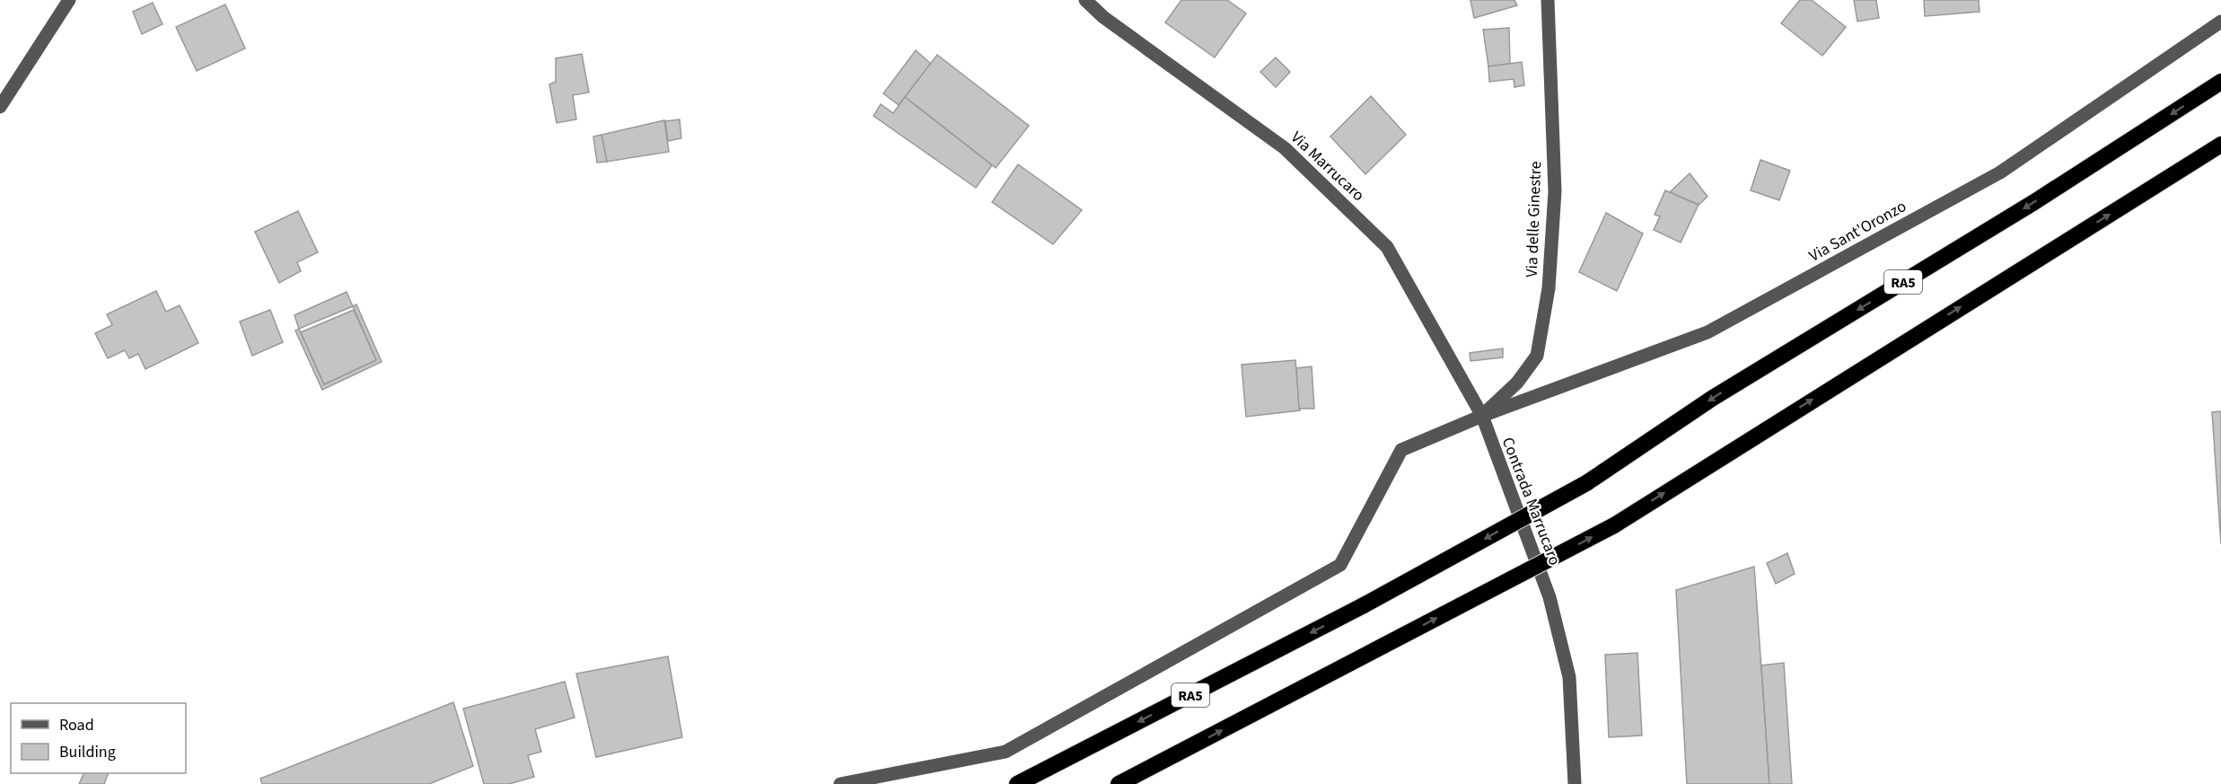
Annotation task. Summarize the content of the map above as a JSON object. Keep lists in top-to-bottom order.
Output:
{
  "streets": {
    "highway": ["RA5"],
    "street": [
      "Via Marrucaro",
      "Via delle Ginestre",
      "Via Sant'Oronzo",
      "Contrada Marrucaro"
    ]
  },
  "crossings": [
    ["Via Marrucaro", "Via delle Ginestre"],
    ["Via Marrucaro", "Via Sant'Oronzo"],
    ["Via Marrucaro", "Contrada Marrucaro"],
    ["Via delle Ginestre", "Via Sant'Oronzo"],
    ["Via delle Ginestre", "Contrada Marrucaro"],
    ["Via Sant'Oronzo", "Contrada Marrucaro"]
  ],
  "legend": ["Road", "Building"]
}
